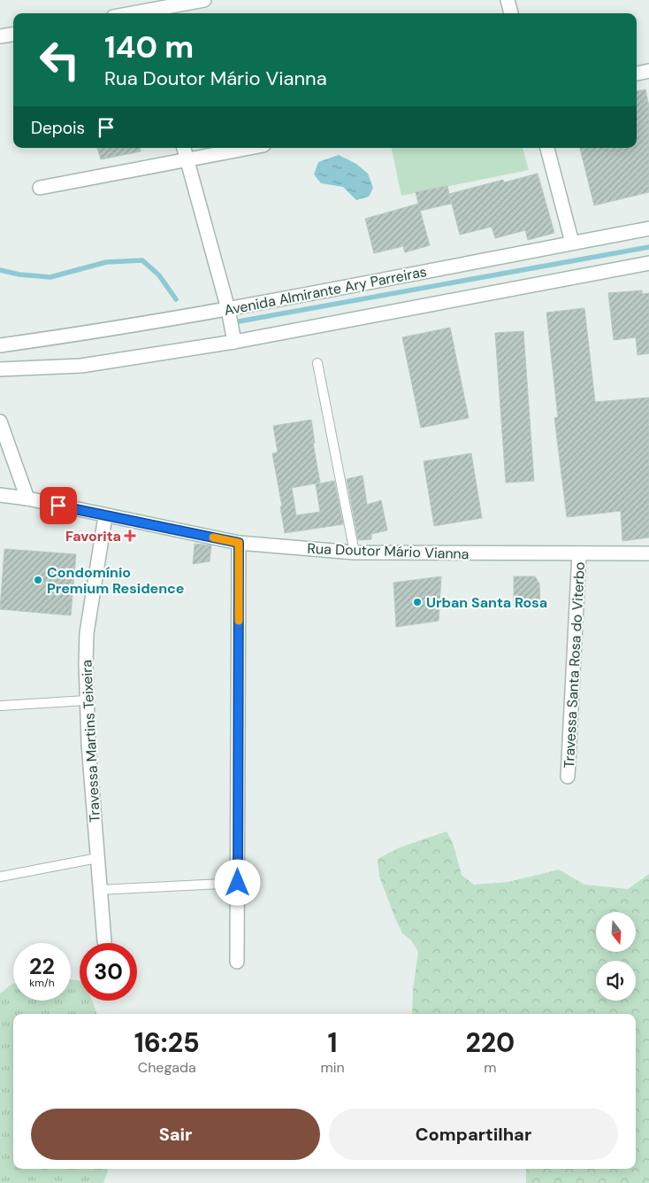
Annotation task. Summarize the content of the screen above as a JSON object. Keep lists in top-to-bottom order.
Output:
{
  "streets": {
    "street": [
      "Avenida Almirante Ary Parreiras",
      "Rua Doutor Mário Vianna",
      "Travessa Santa Rosa do Viterbo",
      "Travessa Martins Teixeira"
    ]
  },
  "crossings": [
    ["Rua Doutor Mário Vianna", "Travessa Santa Rosa do Viterbo"],
    ["Rua Doutor Mário Vianna", "Travessa Martins Teixeira"]
  ],
  "places": {
    "health": ["Favorita"],
    "other": ["Condomínio Premium Residence", "Urban Santa Rosa"]
  },
  "north": "bottom",
  "page": {
    "turn": ["140 m", "Rua Doutor Mário Vianna"],
    "then": "Depois",
    "speed": "22 km/h",
    "limit": "30",
    "eta": [
      "16:25",
      "Chegada",
      "1",
      "min",
      "220",
      "m"
    ],
    "buttons": ["Sair", "Compartilhar"]
  }
}
